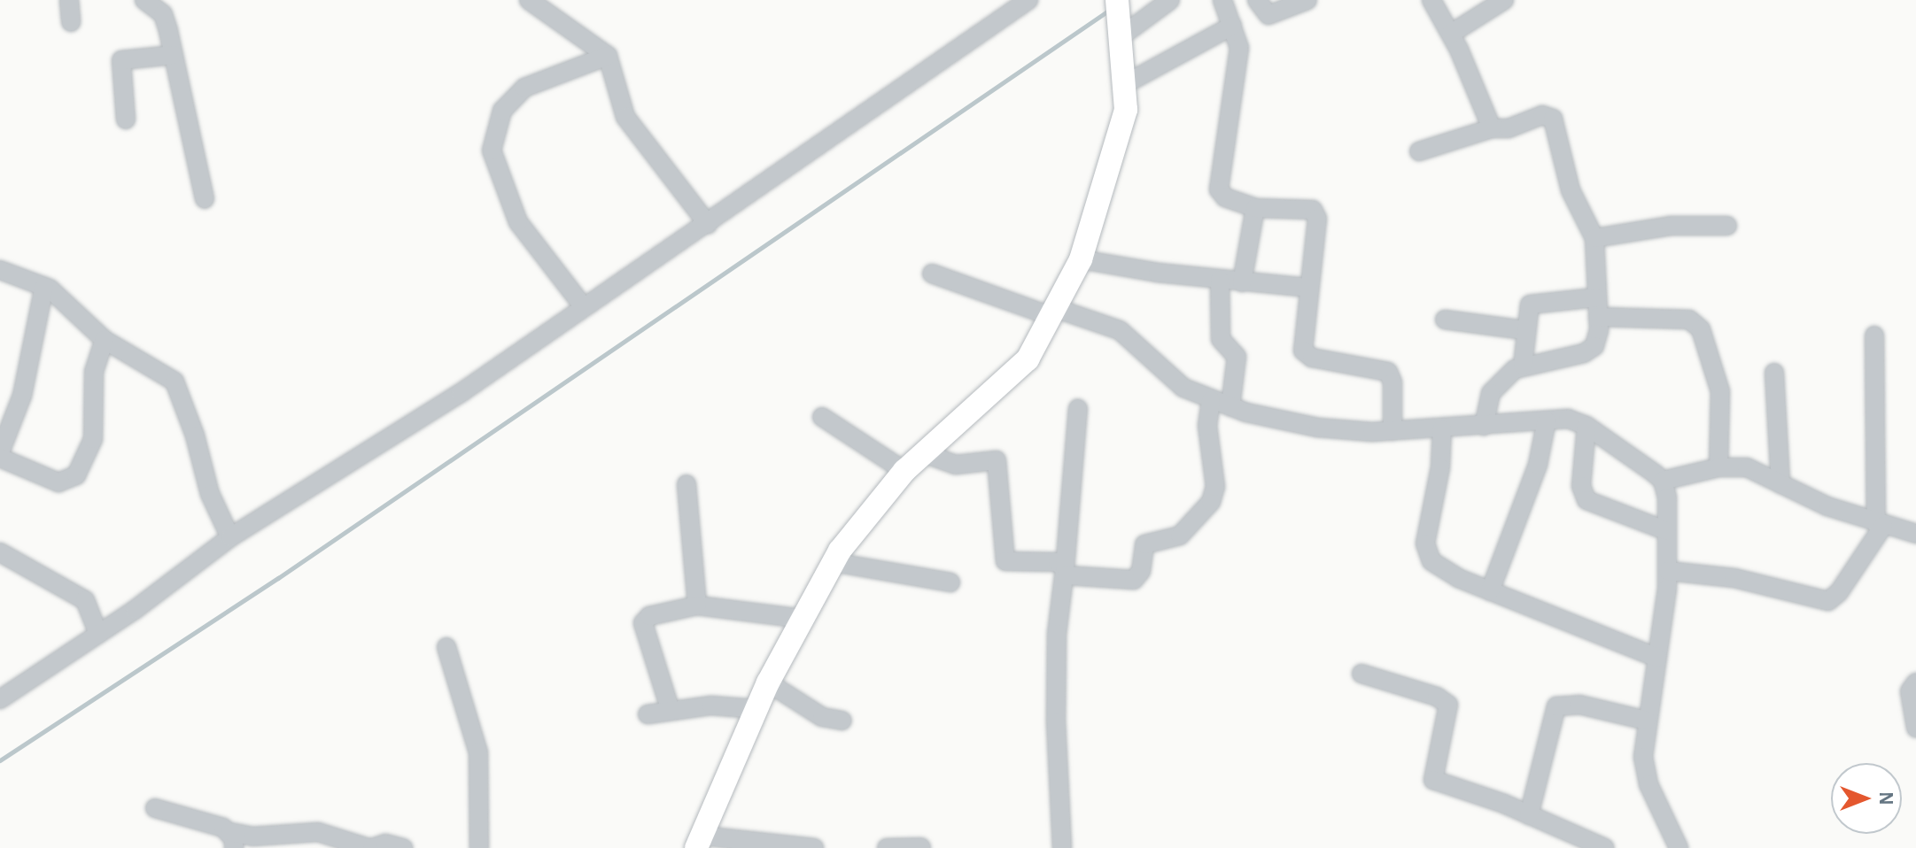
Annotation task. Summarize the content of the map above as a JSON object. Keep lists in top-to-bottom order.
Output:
{
  "north": "right"
}
